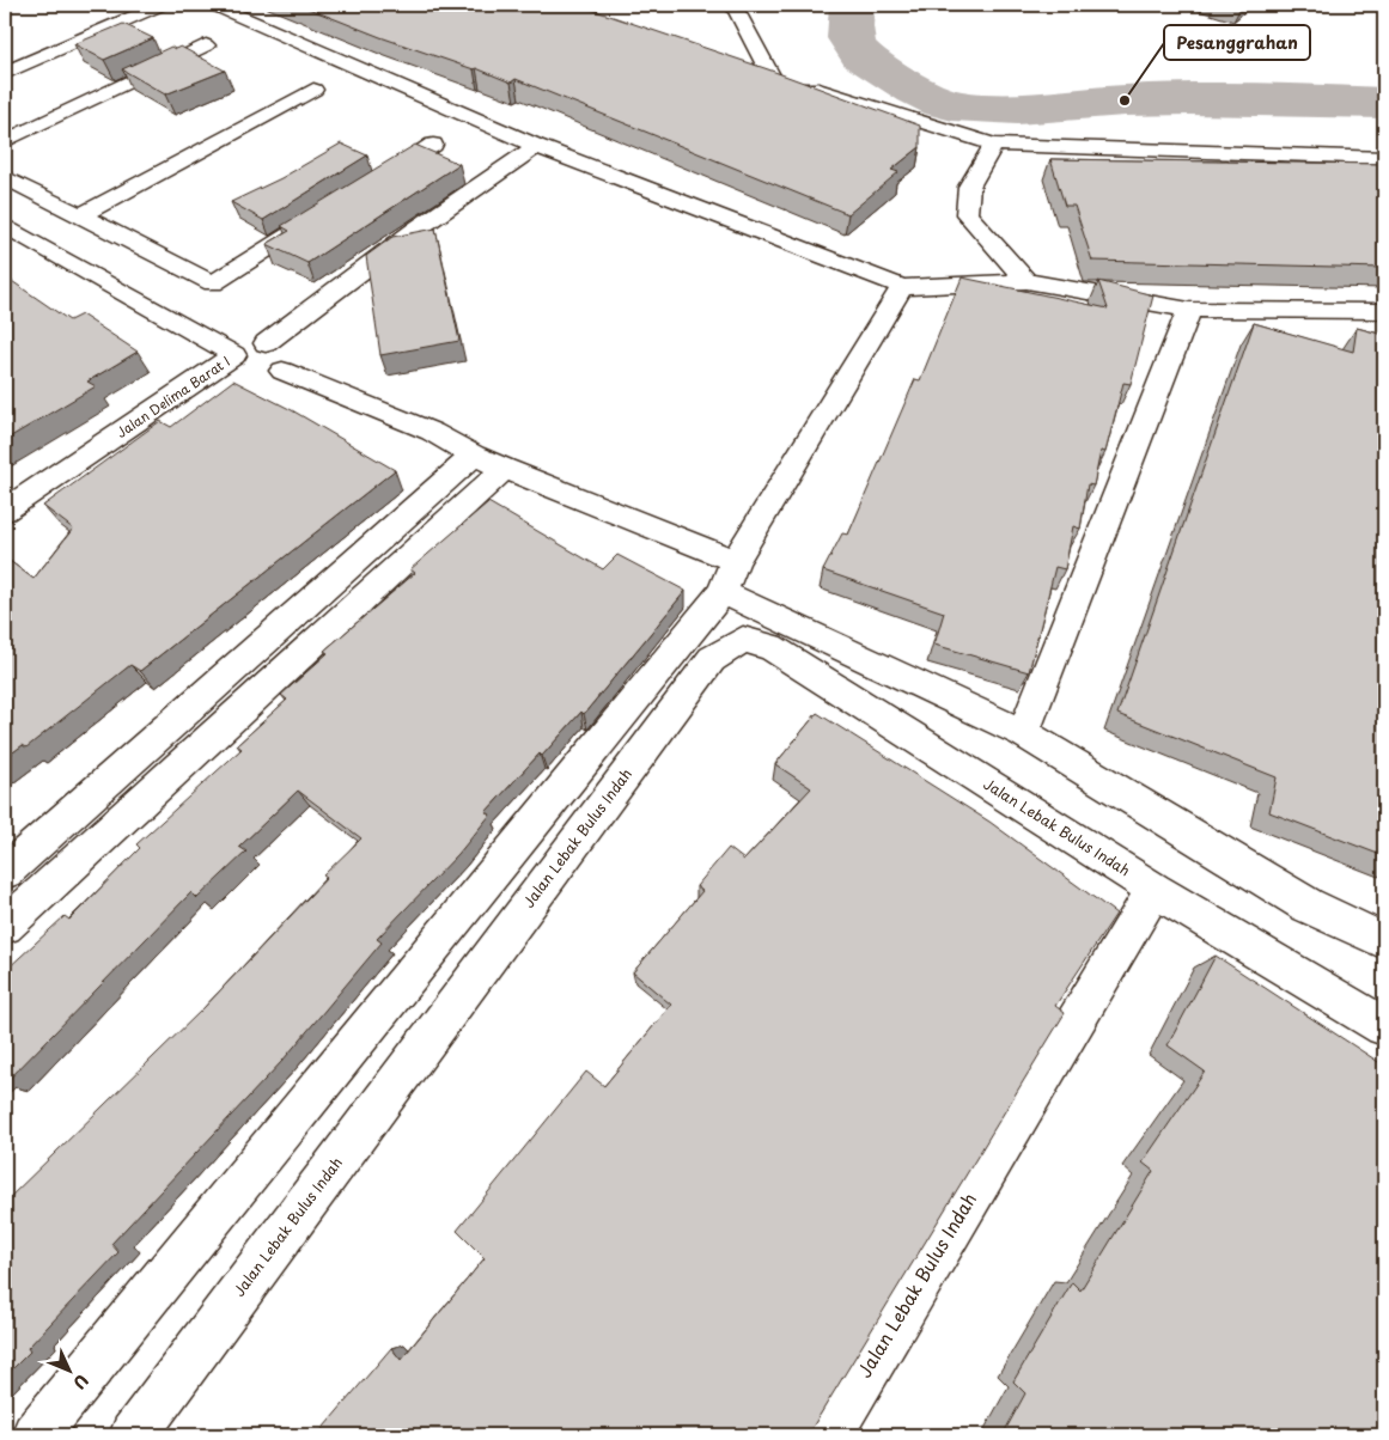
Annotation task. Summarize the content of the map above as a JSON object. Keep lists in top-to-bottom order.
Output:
{
  "streets": {
    "street": ["Jalan Delima Barat I", "Jalan Lebak Bulus Indah"]
  },
  "places": ["Pesanggrahan"],
  "north": "bottom right"
}
